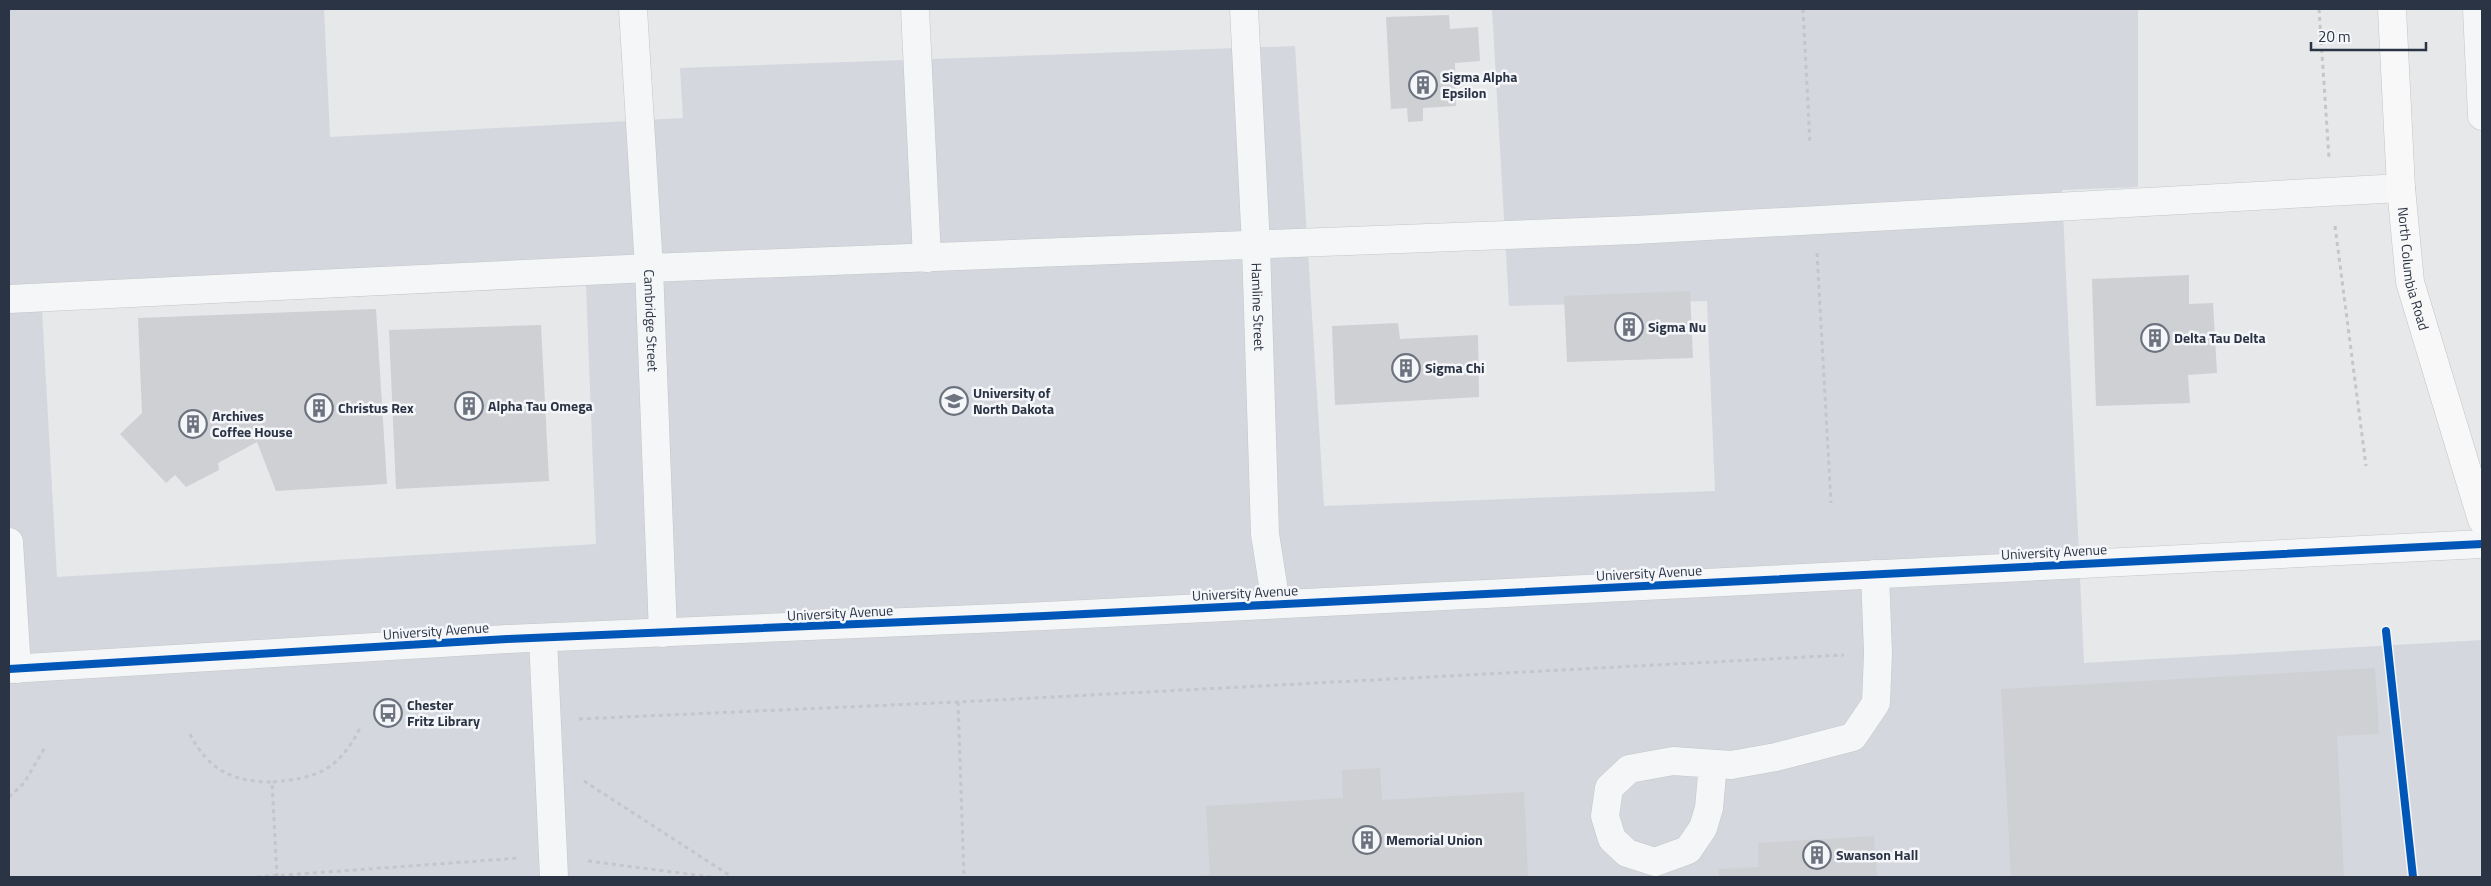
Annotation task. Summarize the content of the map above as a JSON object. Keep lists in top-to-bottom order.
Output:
{
  "streets": {
    "main road": ["North Columbia Road"],
    "street": ["Hamline Street", "Cambridge Street", "University Avenue"]
  },
  "crossings": [
    ["Hamline Street", "University Avenue"],
    ["Cambridge Street", "University Avenue"]
  ],
  "places": {
    "building": [
      "Sigma Alpha Epsilon",
      "Sigma Nu",
      "Delta Tau Delta",
      "Sigma Chi",
      "Alpha Tau Omega",
      "Christus Rex",
      "Archives Coffee House",
      "Memorial Union",
      "Swanson Hall"
    ],
    "school or university": ["University of North Dakota"],
    "bus stop": ["Chester Fritz Library"]
  },
  "scale_bar": "20 m"
}
